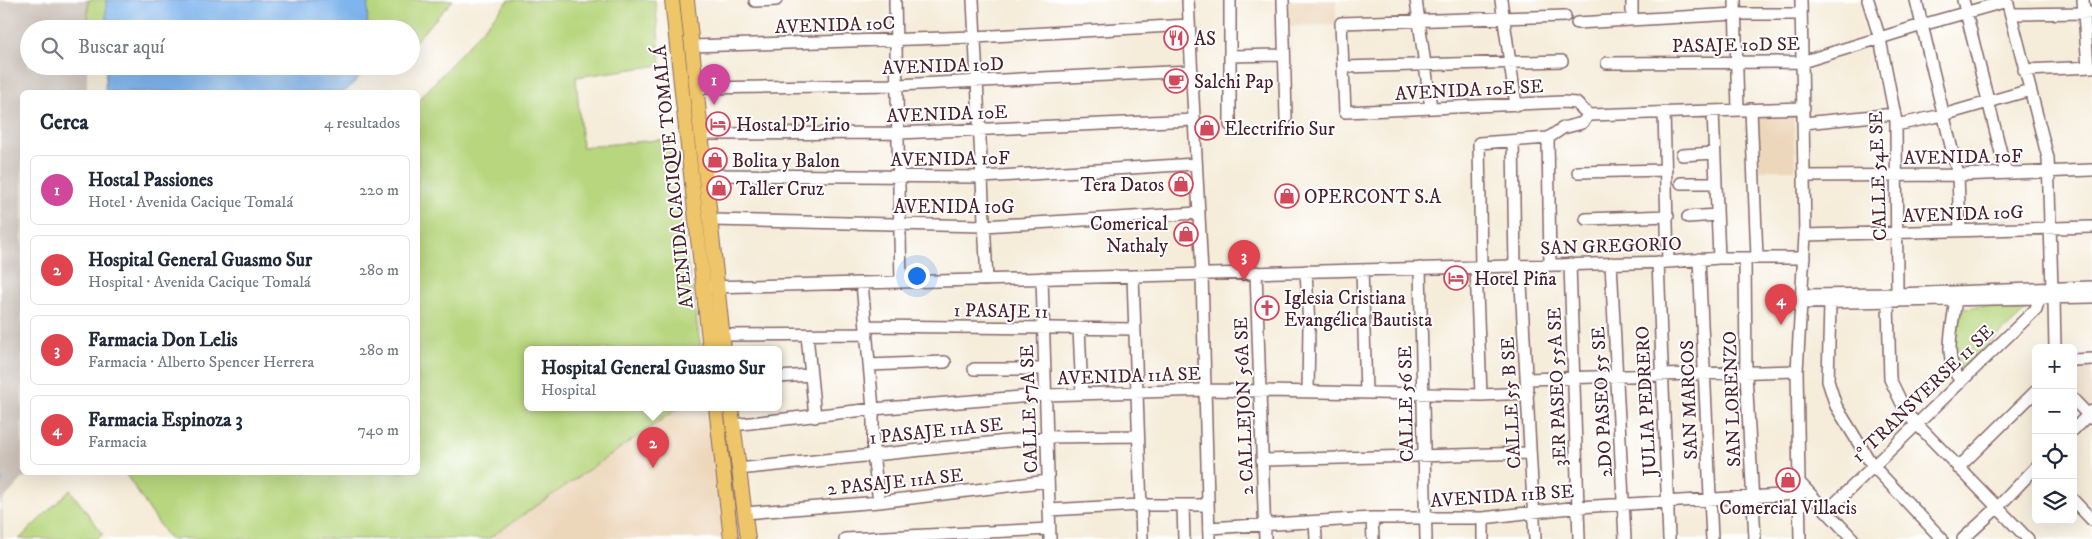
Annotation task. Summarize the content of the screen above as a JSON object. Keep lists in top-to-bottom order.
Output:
{
  "streets": {
    "main road": ["AVENIDA CACIQUE TOMALÁ"],
    "street": [
      "AVENIDA 10C",
      "PASAJE 10D SE",
      "AVENIDA 10D",
      "AVENIDA 10E SE",
      "AVENIDA 10E",
      "AVENIDA 10F",
      "CALLE 54E SE",
      "AVENIDA 10G",
      "SAN GREGORIO",
      "1 PASAJE 11",
      "AVENIDA 11A SE",
      "3ER PASEO 55A SE",
      "1° TRANSVERSE 11 SE",
      "SAN LORENZO",
      "SAN MARCOS",
      "JULIA PEDRERO",
      "2DO PASEO 55 SE",
      "CALLE 55 B SE",
      "CALLE 56 SE",
      "2 CALLEJON 56A SE",
      "CALLE 57A SE",
      "1 PASAJE 11A SE",
      "2 PASAJE 11A SE",
      "AVENIDA 11B SE"
    ]
  },
  "crossings": [
    ["AVENIDA 10C", "AVENIDA CACIQUE TOMALÁ"],
    ["PASAJE 10D SE", "CALLE 54E SE"],
    ["AVENIDA 10D", "AVENIDA CACIQUE TOMALÁ"],
    ["AVENIDA 10E", "AVENIDA CACIQUE TOMALÁ"],
    ["AVENIDA 10F", "CALLE 54E SE"],
    ["AVENIDA 10F", "AVENIDA CACIQUE TOMALÁ"],
    ["CALLE 54E SE", "AVENIDA 10G"],
    ["AVENIDA CACIQUE TOMALÁ", "AVENIDA 10G"],
    ["AVENIDA CACIQUE TOMALÁ", "SAN GREGORIO"],
    ["AVENIDA CACIQUE TOMALÁ", "1 PASAJE 11"],
    ["SAN GREGORIO", "3ER PASEO 55A SE"],
    ["SAN GREGORIO", "SAN LORENZO"],
    ["SAN GREGORIO", "SAN MARCOS"],
    ["SAN GREGORIO", "JULIA PEDRERO"],
    ["SAN GREGORIO", "2DO PASEO 55 SE"],
    ["SAN GREGORIO", "CALLE 55 B SE"],
    ["SAN GREGORIO", "CALLE 56 SE"],
    ["SAN GREGORIO", "2 CALLEJON 56A SE"],
    ["SAN GREGORIO", "CALLE 57A SE"],
    ["1 PASAJE 11", "CALLE 57A SE"],
    ["AVENIDA 11A SE", "CALLE 55 B SE"],
    ["AVENIDA 11A SE", "CALLE 56 SE"],
    ["AVENIDA 11A SE", "2 CALLEJON 56A SE"],
    ["AVENIDA 11A SE", "CALLE 57A SE"],
    ["3ER PASEO 55A SE", "AVENIDA 11B SE"],
    ["SAN LORENZO", "AVENIDA 11B SE"],
    ["SAN MARCOS", "AVENIDA 11B SE"],
    ["JULIA PEDRERO", "AVENIDA 11B SE"],
    ["2DO PASEO 55 SE", "AVENIDA 11B SE"],
    ["CALLE 55 B SE", "AVENIDA 11B SE"],
    ["CALLE 56 SE", "AVENIDA 11B SE"],
    ["2 CALLEJON 56A SE", "AVENIDA 11B SE"],
    ["CALLE 57A SE", "1 PASAJE 11A SE"],
    ["CALLE 57A SE", "2 PASAJE 11A SE"]
  ],
  "places": {
    "restaurant": ["AS"],
    "cafe": ["Salchi Pap"],
    "hotel": ["Hostal D'Lirio", "Hotel Piña"],
    "shop": [
      "Electrifrio Sur",
      "Bolita y Balon",
      "Tera Datos",
      "Taller Cruz",
      "OPERCONT S.A",
      "Comerical Nathaly",
      "Comercial Villacis"
    ],
    "church": ["Iglesia Cristiana Evangélica Bautista"]
  },
  "page": {
    "search": "Buscar aquí",
    "pins": [
      "1",
      "3",
      "4",
      "2"
    ],
    "heading": ["Cerca", "4 resultados"],
    "list": [
      {
        "mark": "1",
        "name": "Hostal Passiones",
        "note": "Hotel · Avenida Cacique Tomalá",
        "value": "220 m"
      },
      {
        "mark": "2",
        "name": "Hospital General Guasmo Sur",
        "note": "Hospital · Avenida Cacique Tomalá",
        "value": "280 m"
      },
      {
        "mark": "3",
        "name": "Farmacia Don Lelis",
        "note": "Farmacia · Alberto Spencer Herrera",
        "value": "280 m"
      },
      {
        "mark": "4",
        "name": "Farmacia Espinoza 3",
        "note": "Farmacia",
        "value": "740 m"
      }
    ],
    "map_buttons": ["+", "−"],
    "popup": ["Hospital General Guasmo Sur", "Hospital"]
  }
}
